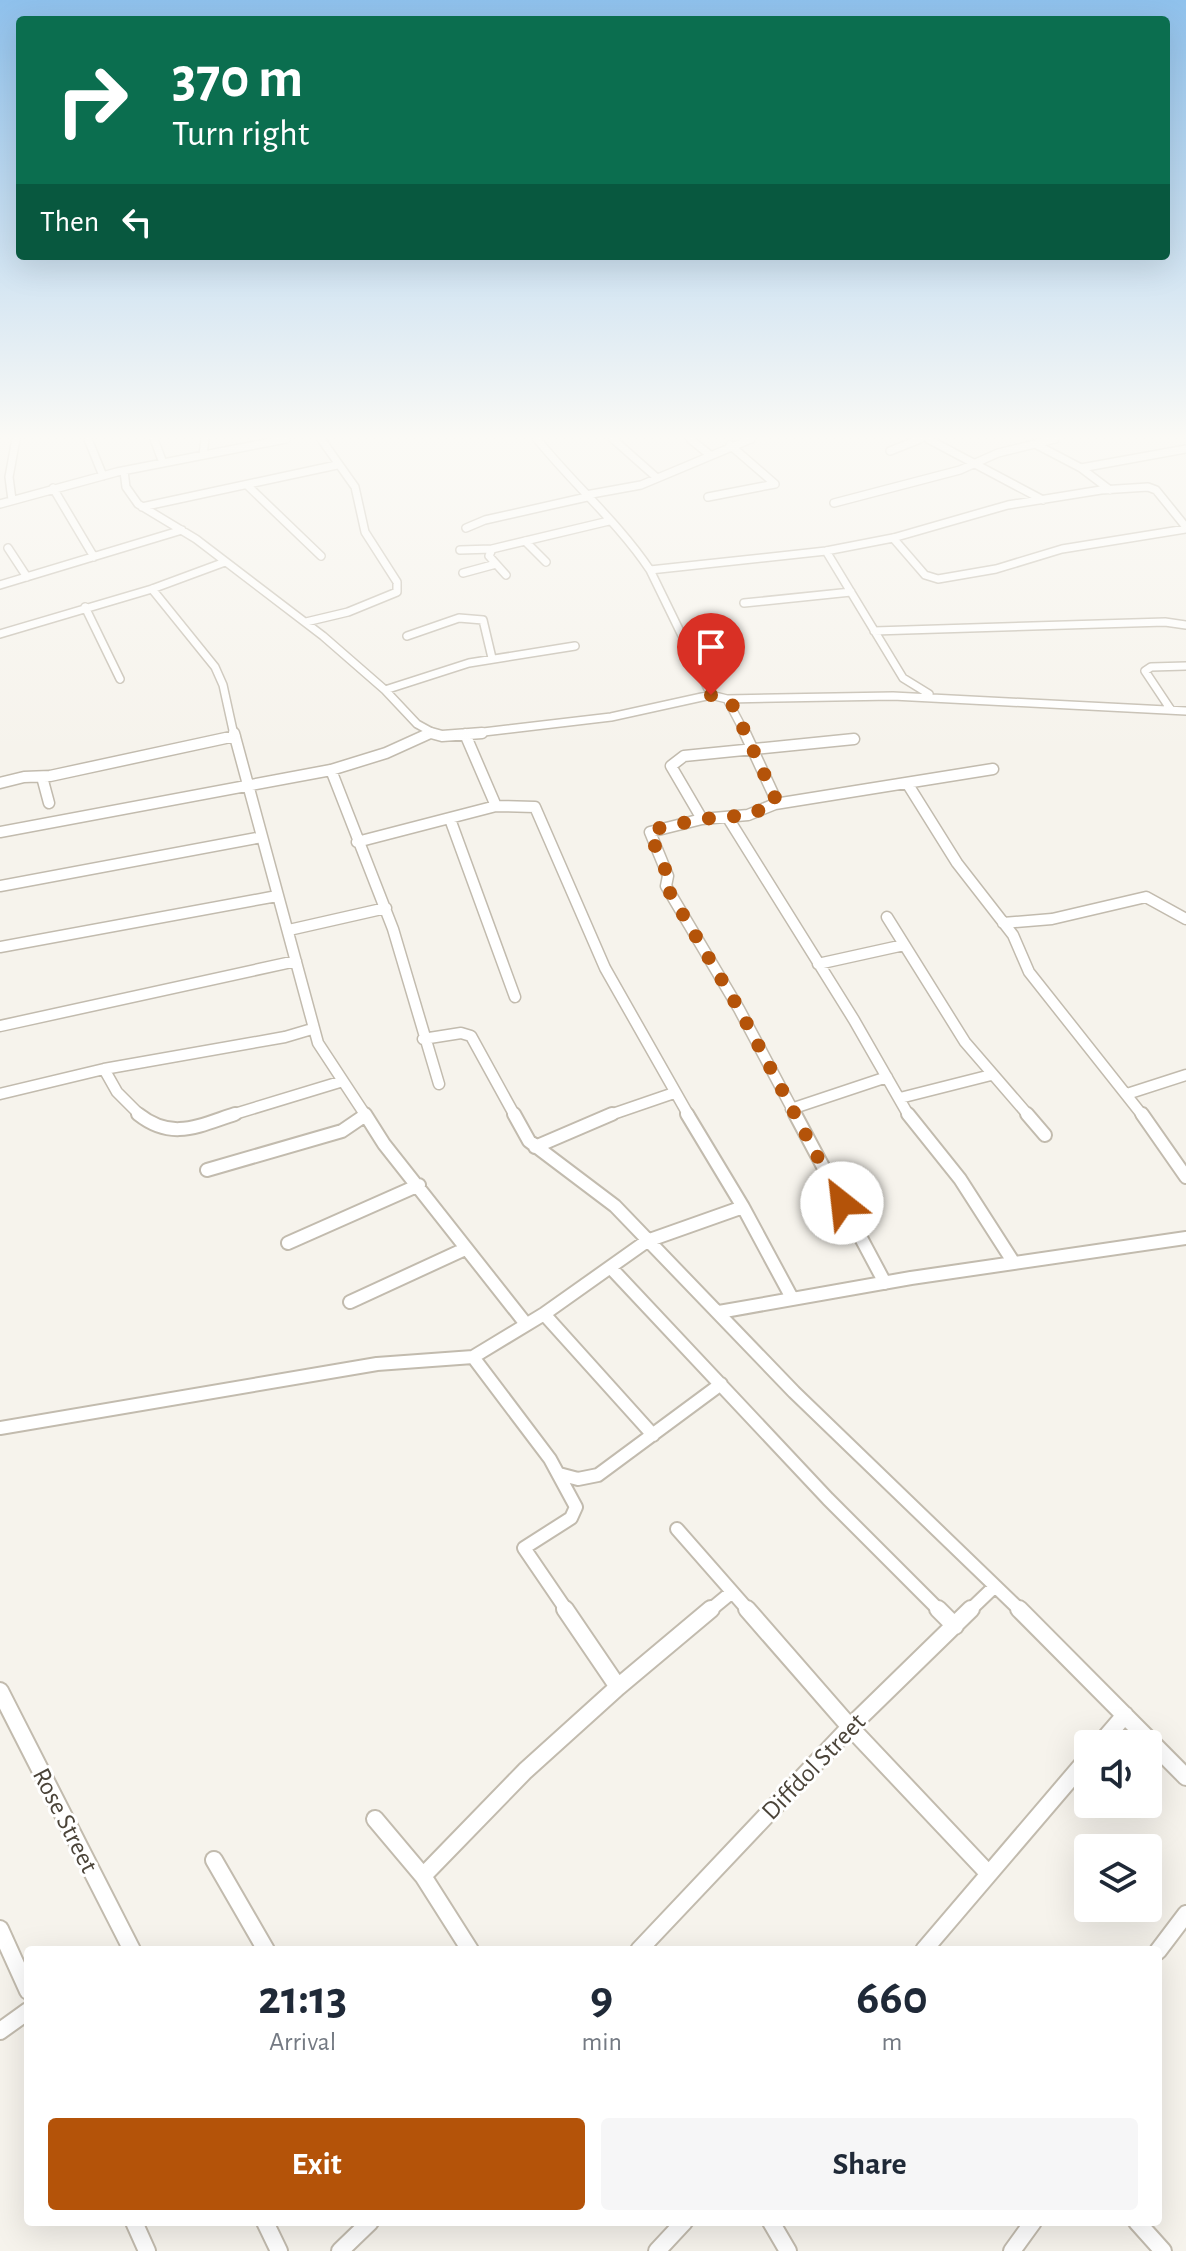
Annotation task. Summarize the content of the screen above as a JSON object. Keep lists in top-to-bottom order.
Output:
{
  "streets": {
    "street": ["Diffdol Street", "Rose Street"]
  },
  "page": {
    "turn": ["370 m", "Turn right"],
    "then": "Then",
    "eta": [
      "21:13",
      "Arrival",
      "9",
      "min",
      "660",
      "m"
    ],
    "buttons": ["Exit", "Share"]
  }
}
